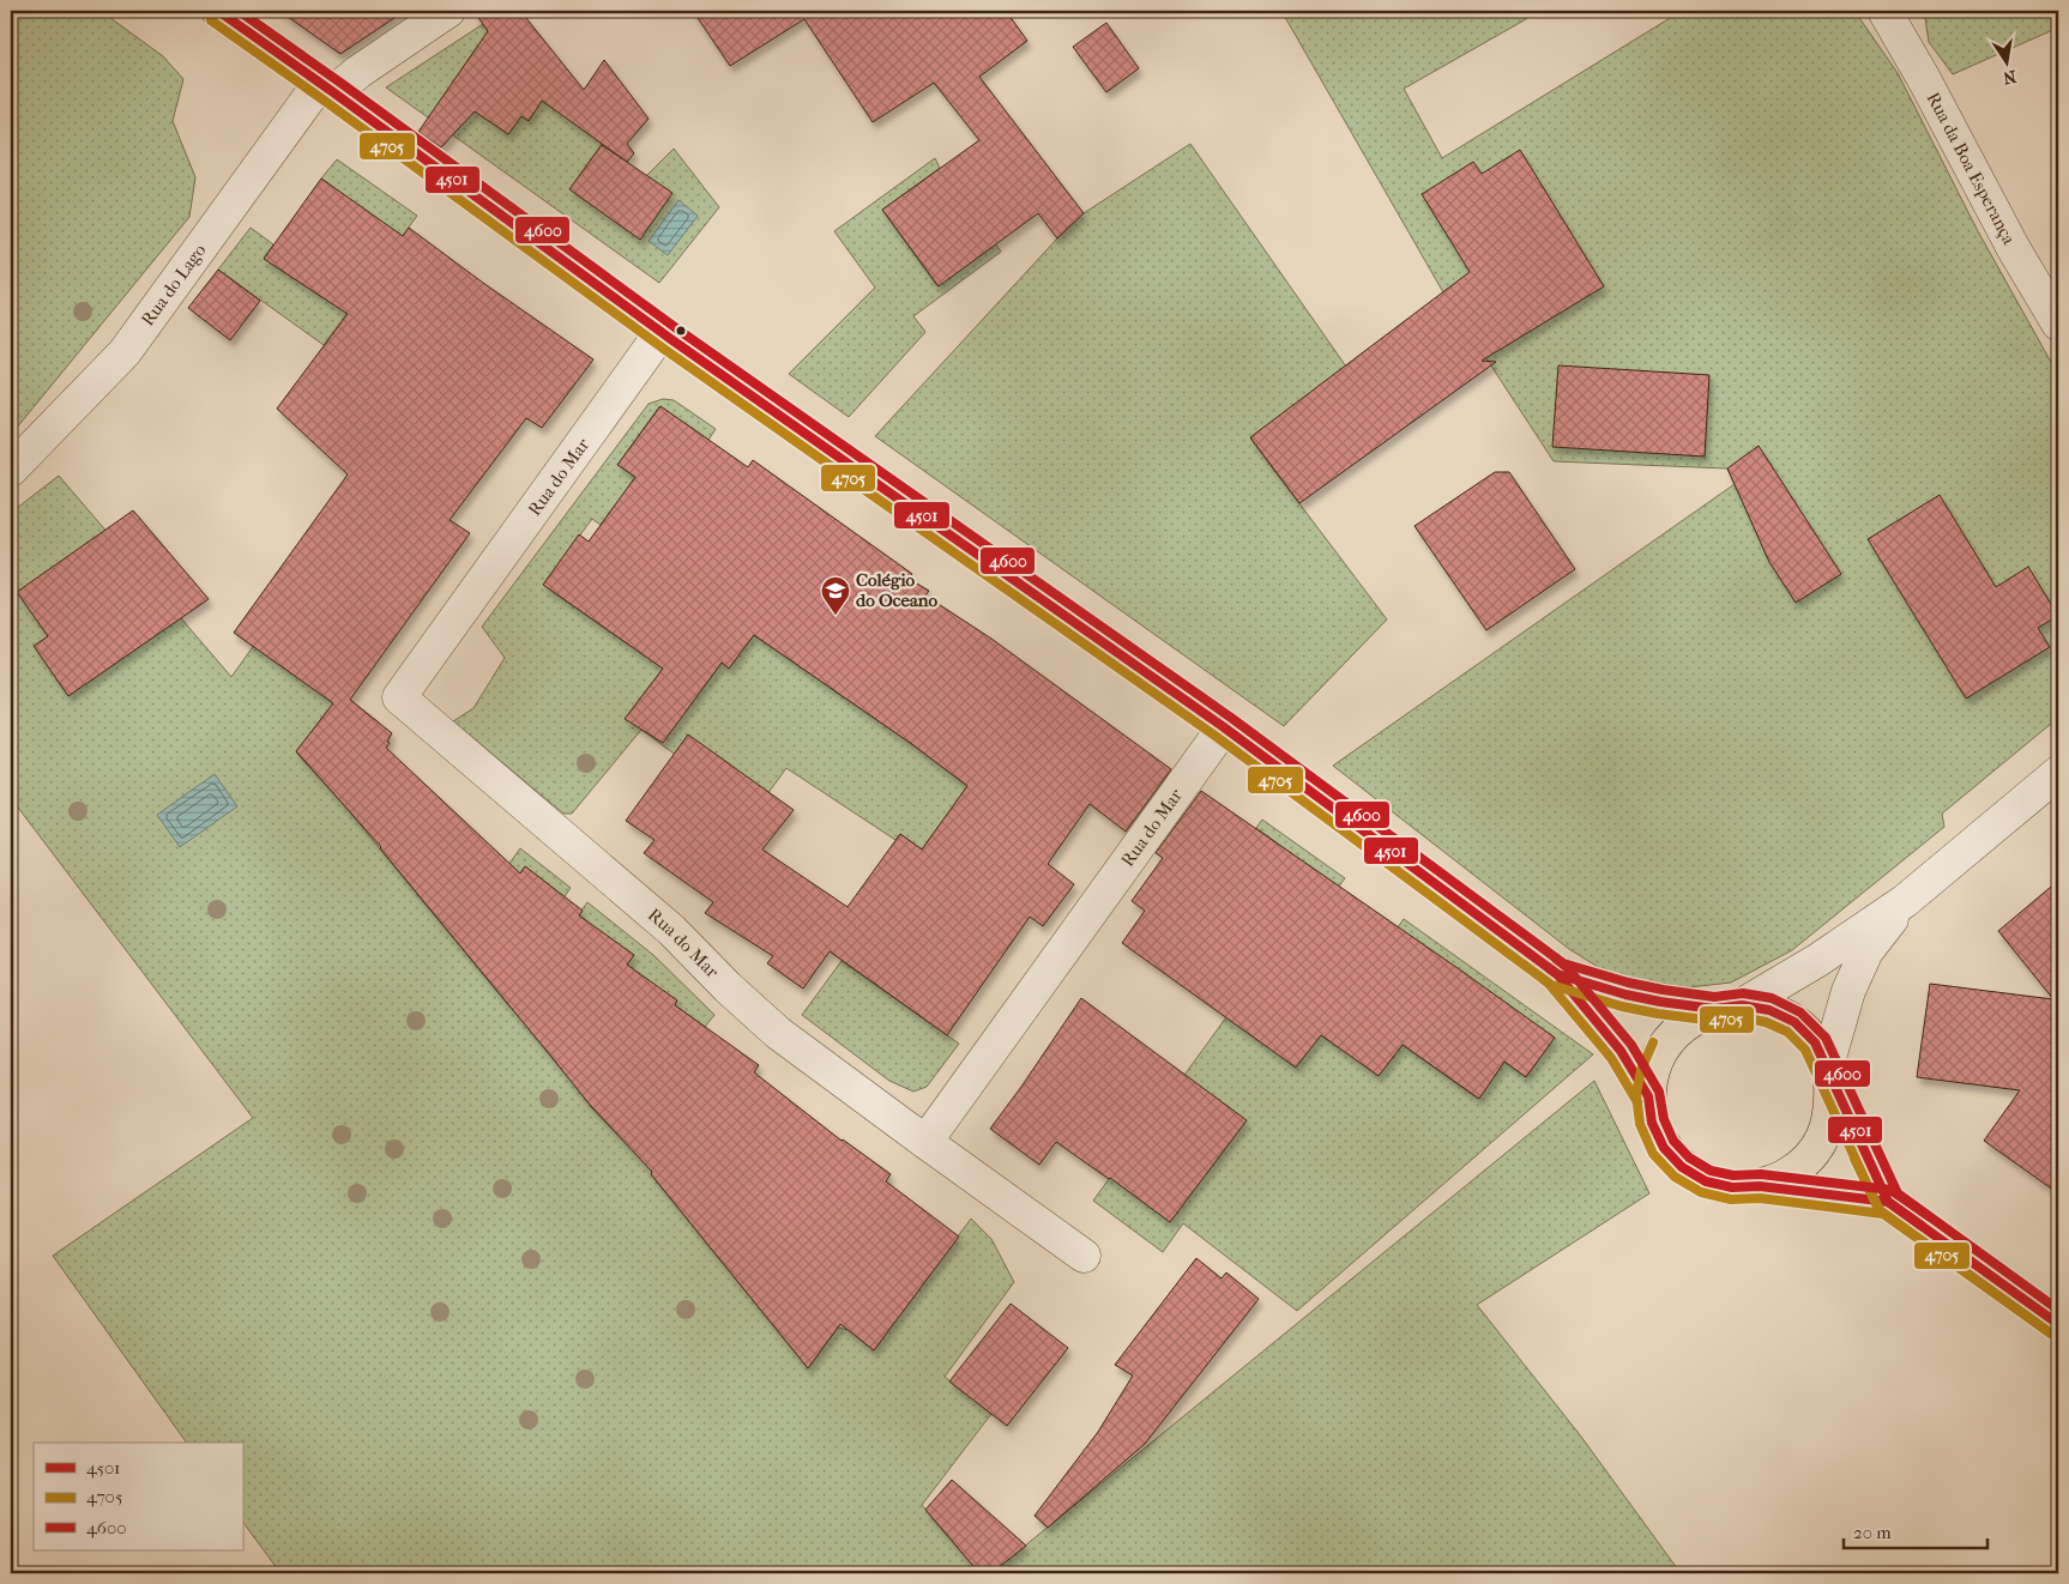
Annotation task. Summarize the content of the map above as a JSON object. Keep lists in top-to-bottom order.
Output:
{
  "streets": {
    "street": ["Rua da Boa Esperança", "Rua do Lago", "Rua do Mar"]
  },
  "places": {
    "school or university": ["Colégio do Oceano"]
  },
  "lines": ["transit line 4501", "transit line 4600", "transit line 4705"],
  "legend": ["4501", "4705", "4600"],
  "scale_bar": "20 m",
  "north": "bottom"
}
